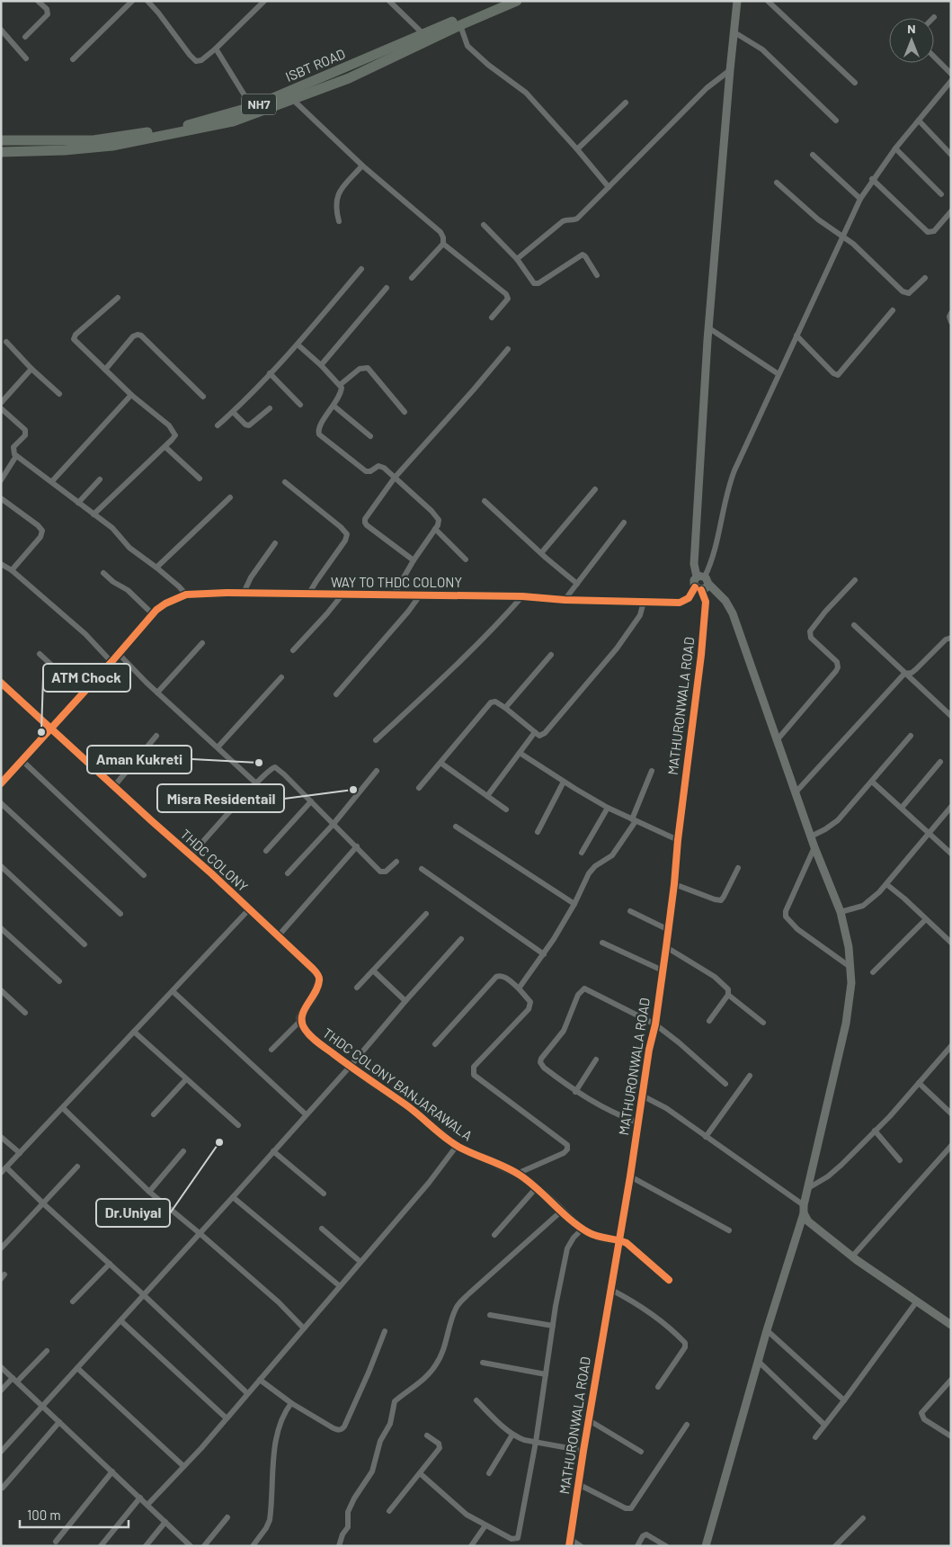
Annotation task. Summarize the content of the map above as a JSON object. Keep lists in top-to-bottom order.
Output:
{
  "streets": {
    "highway": ["ISBT ROAD", "NH7"],
    "street": [
      "WAY TO THDC COLONY",
      "MATHURONWALA ROAD",
      "THDC COLONY",
      "THDC COLONY BANJARAWALA"
    ]
  },
  "crossings": [
    ["ISBT ROAD", "NH7"],
    ["WAY TO THDC COLONY", "MATHURONWALA ROAD"],
    ["MATHURONWALA ROAD", "THDC COLONY BANJARAWALA"],
    ["THDC COLONY", "THDC COLONY BANJARAWALA"]
  ],
  "places": [
    "ATM Chock",
    "Aman Kukreti",
    "Misra Residentail",
    "Dr.Uniyal"
  ],
  "scale_bar": "100 m",
  "north": "top"
}
